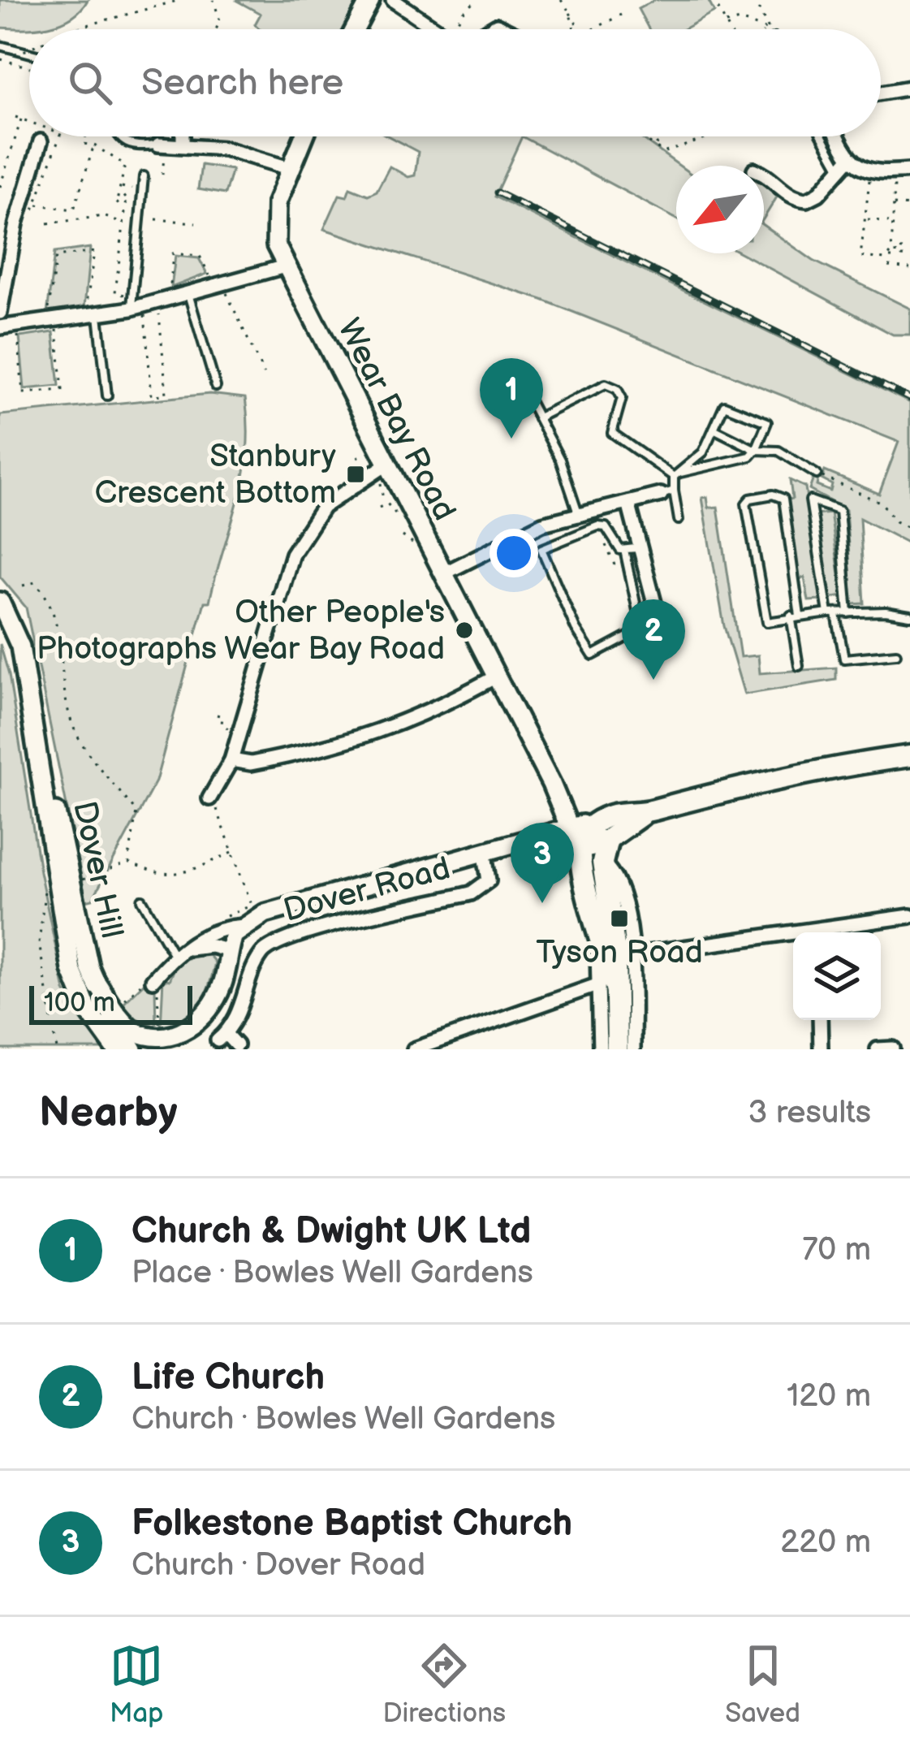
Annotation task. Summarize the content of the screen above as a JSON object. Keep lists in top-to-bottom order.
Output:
{
  "streets": {
    "street": ["Wear Bay Road", "Dover Hill", "Dover Road"]
  },
  "crossings": [
    ["Wear Bay Road", "Dover Road"],
    ["Dover Hill", "Dover Road"]
  ],
  "places": {
    "transit": ["Stanbury Crescent Bottom", "Tyson Road"],
    "other": ["Other People's Photographs Wear Bay Road"]
  },
  "scale_bar": "100 m",
  "north": "bottom left",
  "page": {
    "search": "Search here",
    "pins": ["1", "2", "3"],
    "scale": "100 m",
    "heading": ["Nearby", "3 results"],
    "list": [
      {
        "mark": "1",
        "name": "Church & Dwight UK Ltd",
        "note": "Place · Bowles Well Gardens",
        "value": "70 m"
      },
      {
        "mark": "2",
        "name": "Life Church",
        "note": "Church · Bowles Well Gardens",
        "value": "120 m"
      },
      {
        "mark": "3",
        "name": "Folkestone Baptist Church",
        "note": "Church · Dover Road",
        "value": "220 m"
      }
    ],
    "nav": ["Map", "Directions", "Saved"]
  }
}
